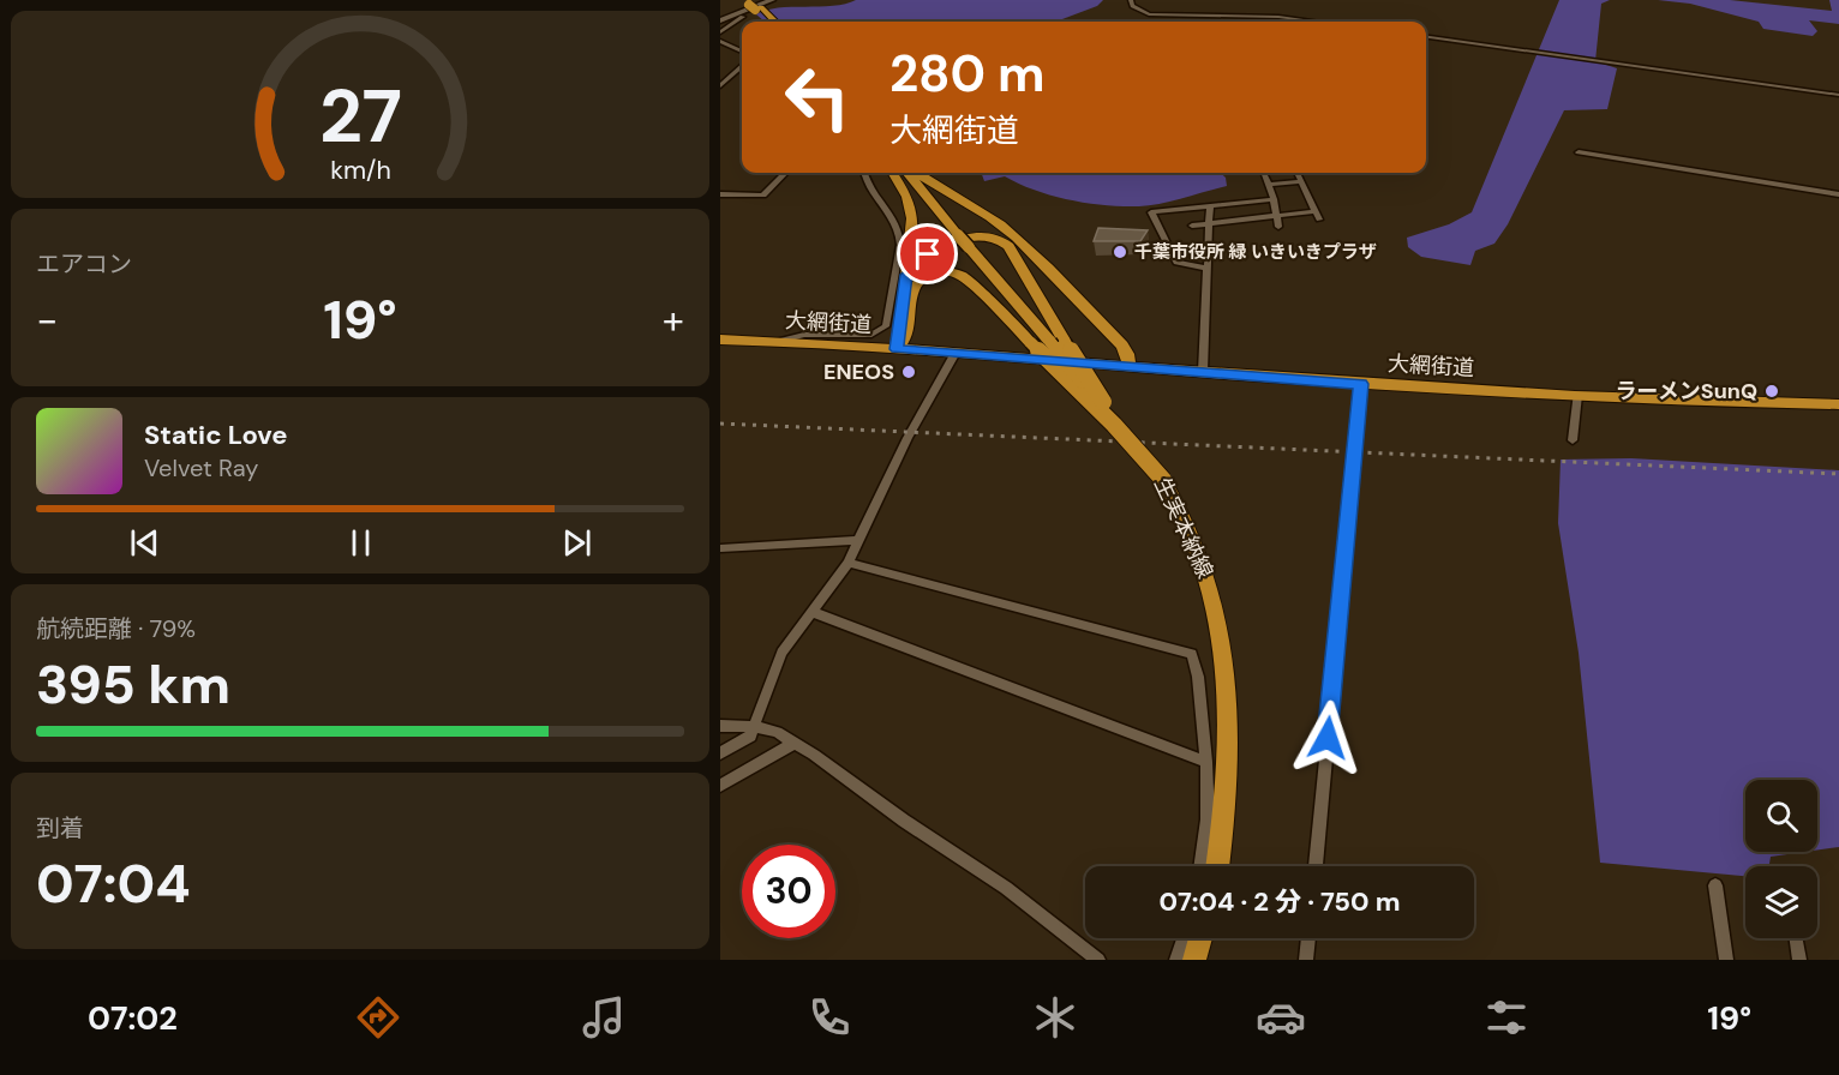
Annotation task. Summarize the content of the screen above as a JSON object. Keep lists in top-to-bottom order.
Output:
{
  "streets": {
    "main road": ["大網街道", "生実本納線"]
  },
  "places": ["千葉市役所 緑 いきいきプラザ", "ENEOS", "ラーメンSunQ"],
  "page": {
    "turn": ["280 m", "大網街道"],
    "tile": [
      "エアコン",
      ["航続距離 · 79%", "395 km"],
      ["到着", "07:04"]
    ],
    "heat": ["−", "19°", "+"],
    "song": ["Static Love", "Velvet Ray"],
    "limit": "30",
    "trip": "07:04 · 2 分 · 750 m",
    "tabs": ["07:02", "19°"],
    "gauge": ["27", "km/h"]
  }
}
